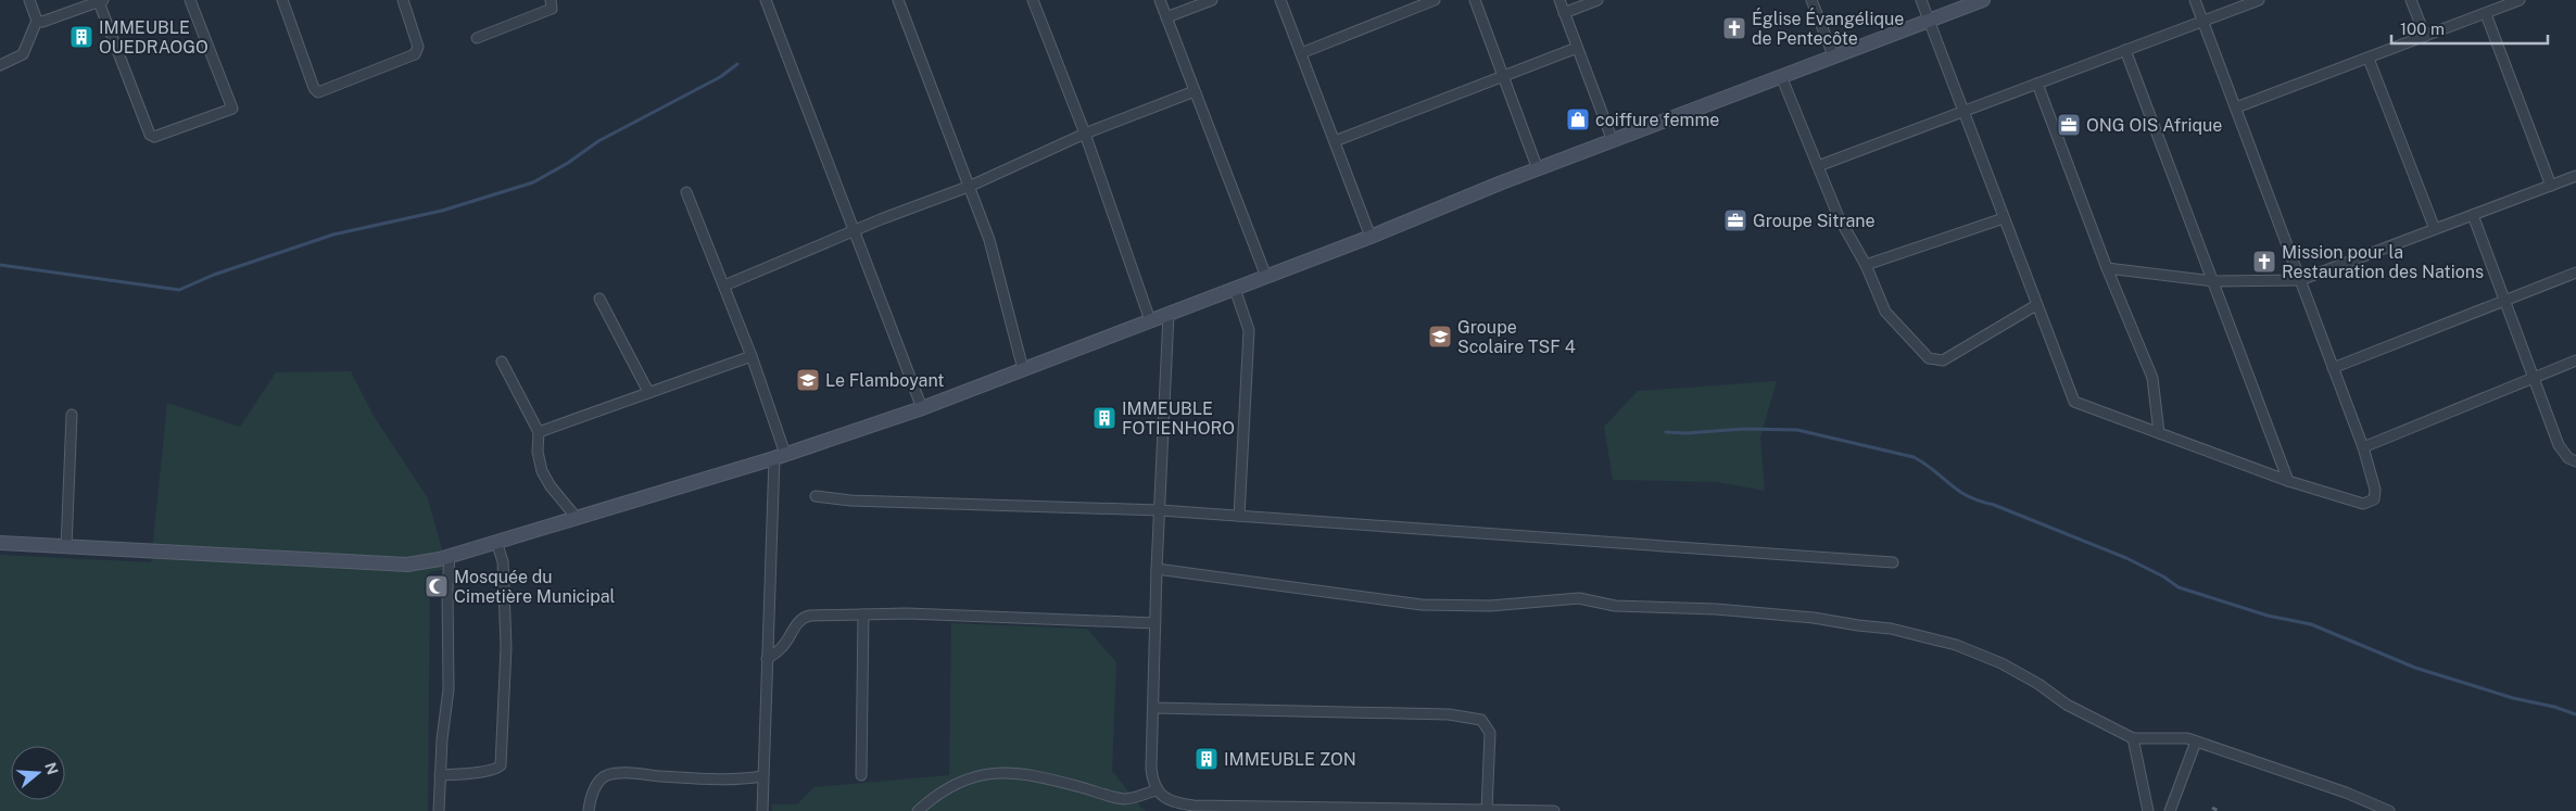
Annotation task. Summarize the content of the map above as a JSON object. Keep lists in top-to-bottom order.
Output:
{
  "places": {
    "church": ["Église Évangélique de Pentecôte", "Mission pour la Restauration des Nations"],
    "building": ["IMMEUBLE OUEDRAOGO", "IMMEUBLE FOTIENHORO", "IMMEUBLE ZON"],
    "shop": ["coiffure femme"],
    "office": ["ONG OIS Afrique", "Groupe Sitrane"],
    "school or university": ["Groupe Scolaire TSF 4", "Le Flamboyant"],
    "mosque": ["Mosquée du Cimetière Municipal"]
  },
  "scale_bar": "100 m",
  "north": "right"
}
